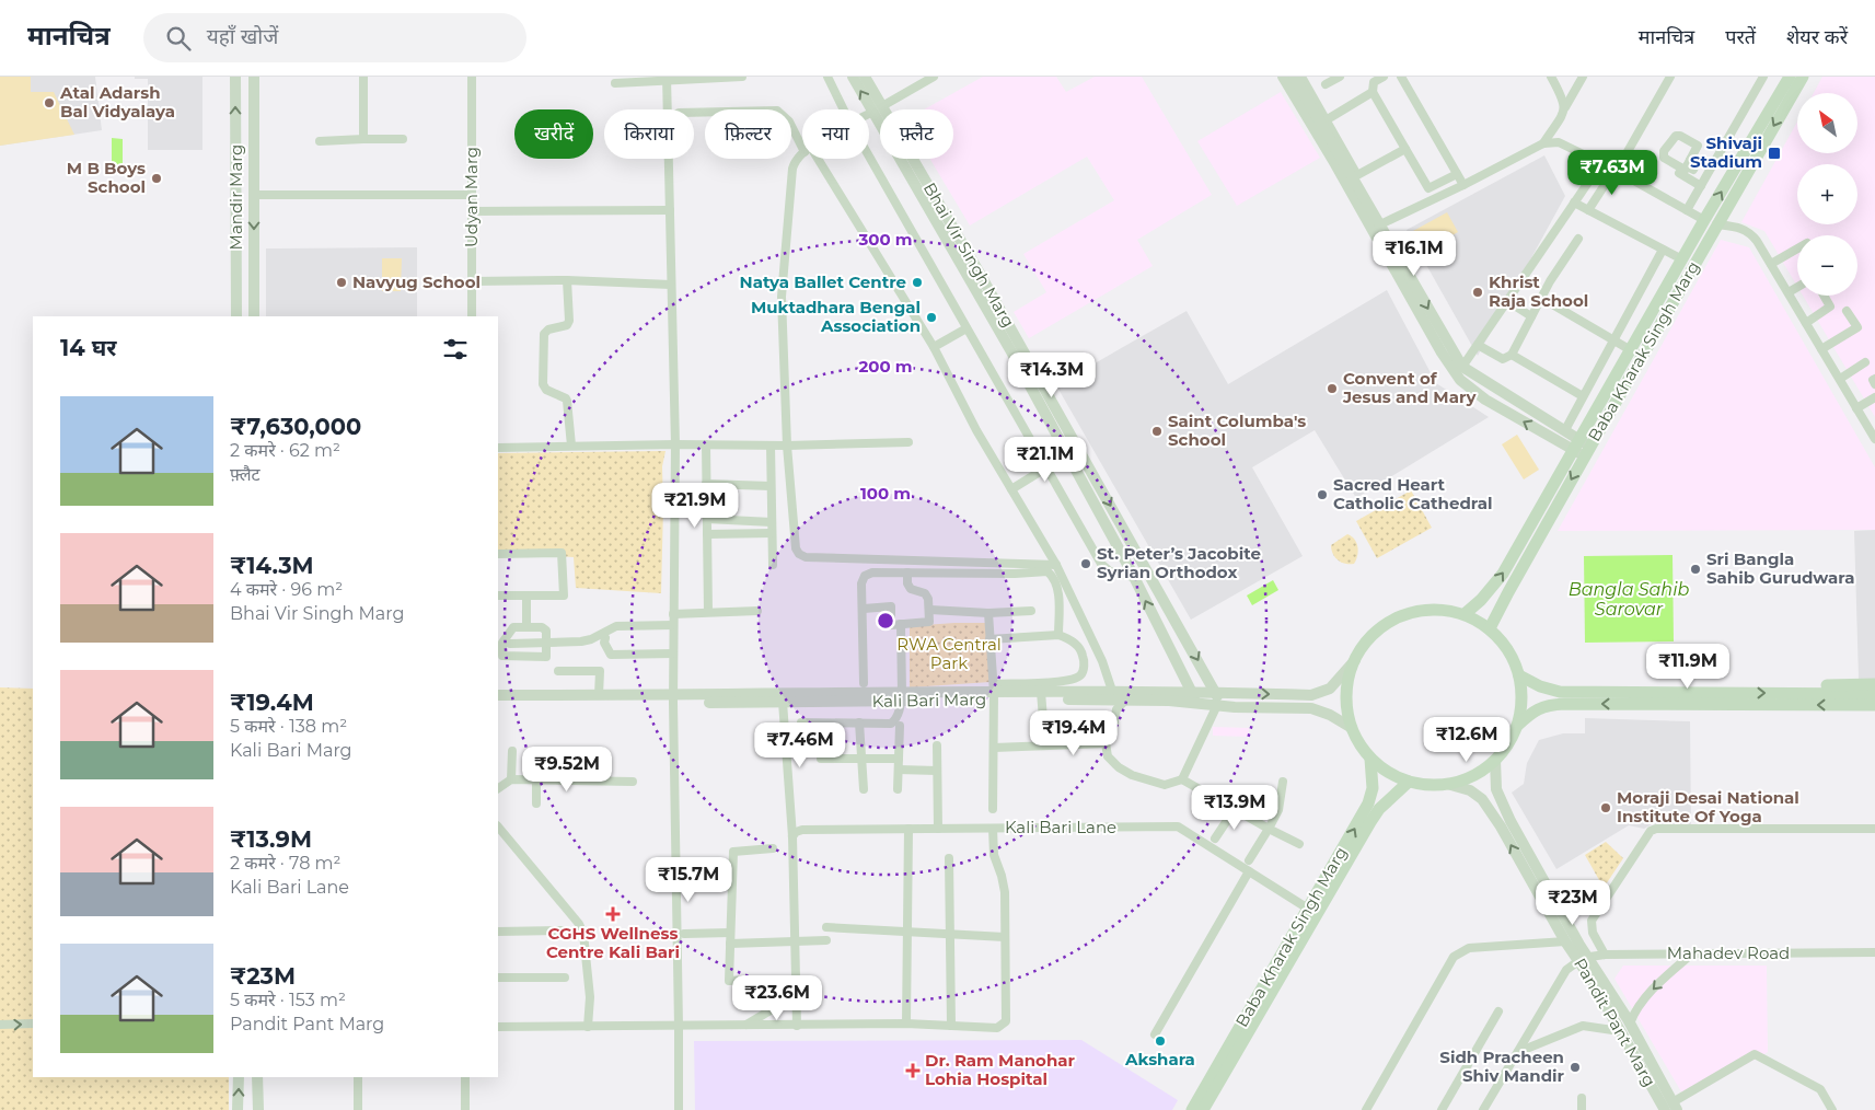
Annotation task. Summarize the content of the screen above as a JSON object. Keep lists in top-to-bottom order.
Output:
{
  "streets": {
    "main road": ["Baba Kharak Singh Marg"],
    "street": [
      "Mandir Marg",
      "Udyan Marg",
      "Bhai Vir Singh Marg",
      "Kali Bari Marg",
      "Kali Bari Lane",
      "Mahadev Road",
      "Pandit Pant Marg"
    ]
  },
  "crossings": [
    ["Bhai Vir Singh Marg", "Kali Bari Marg"],
    ["Baba Kharak Singh Marg", "Kali Bari Lane"],
    ["Baba Kharak Singh Marg", "Pandit Pant Marg"],
    ["Mahadev Road", "Pandit Pant Marg"]
  ],
  "water": ["Bangla Sahib Sarovar"],
  "parks": ["RWA Central Park"],
  "places": {
    "other": [
      "Atal Adarsh Bal Vidyalaya",
      "M B Boys School",
      "Navyug School",
      "Natya Ballet Centre",
      "Khrist Raja School",
      "Muktadhara Bengal Association",
      "Convent of Jesus and Mary",
      "Saint Columba's School",
      "Sacred Heart Catholic Cathedral",
      "St. Peter’s Jacobite Syrian Orthodox",
      "Sri Bangla Sahib Gurudwara",
      "Moraji Desai National Institute Of Yoga",
      "Akshara",
      "Sidh Pracheen Shiv Mandir"
    ],
    "transit": ["Shivaji Stadium"],
    "health": ["CGHS Wellness Centre Kali Bari", "Dr. Ram Manohar Lohia Hospital"]
  },
  "north": "top left",
  "page": {
    "header": "मानचित्र",
    "search": "यहाँ खोजें",
    "nav": ["मानचित्र", "परतें", "शेयर करें"],
    "map_buttons": ["+", "−"],
    "chip": [
      "खरीदें",
      "किराया",
      "फ़िल्टर",
      "नया",
      "फ़्लैट"
    ],
    "price": [
      "₹7.63M",
      "₹16.1M",
      "₹14.3M",
      "₹21.1M",
      "₹21.9M",
      "₹11.9M",
      "₹19.4M",
      "₹12.6M",
      "₹7.46M",
      "₹9.52M",
      "₹13.9M",
      "₹15.7M",
      "₹23M",
      "₹23.6M"
    ],
    "heading": "14 घर",
    "list": [
      {
        "name": "₹7,630,000",
        "note": "2 कमरे · 62 m² · फ़्लैट"
      },
      {
        "name": "₹14.3M",
        "note": "4 कमरे · 96 m² · Bhai Vir Singh Marg"
      },
      {
        "name": "₹19.4M",
        "note": "5 कमरे · 138 m² · Kali Bari Marg"
      },
      {
        "name": "₹13.9M",
        "note": "2 कमरे · 78 m² · Kali Bari Lane"
      },
      {
        "name": "₹23M",
        "note": "5 कमरे · 153 m² · Pandit Pant Marg"
      }
    ]
  },
  "rings": ["300 m", "200 m", "100 m"]
}
